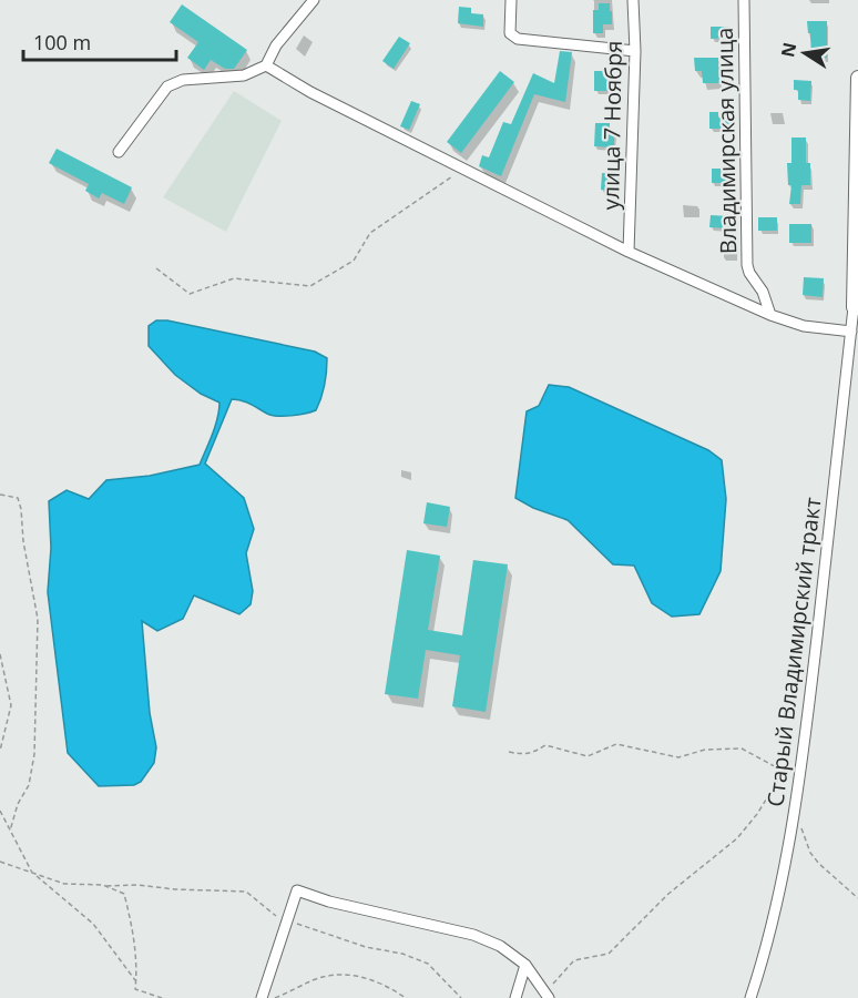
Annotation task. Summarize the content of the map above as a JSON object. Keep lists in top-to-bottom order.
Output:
{
  "streets": {
    "street": ["улица 7 Ноября", "Владимирская улица", "Старый Владимирский тракт"]
  },
  "scale_bar": "100 m",
  "north": "left"
}
